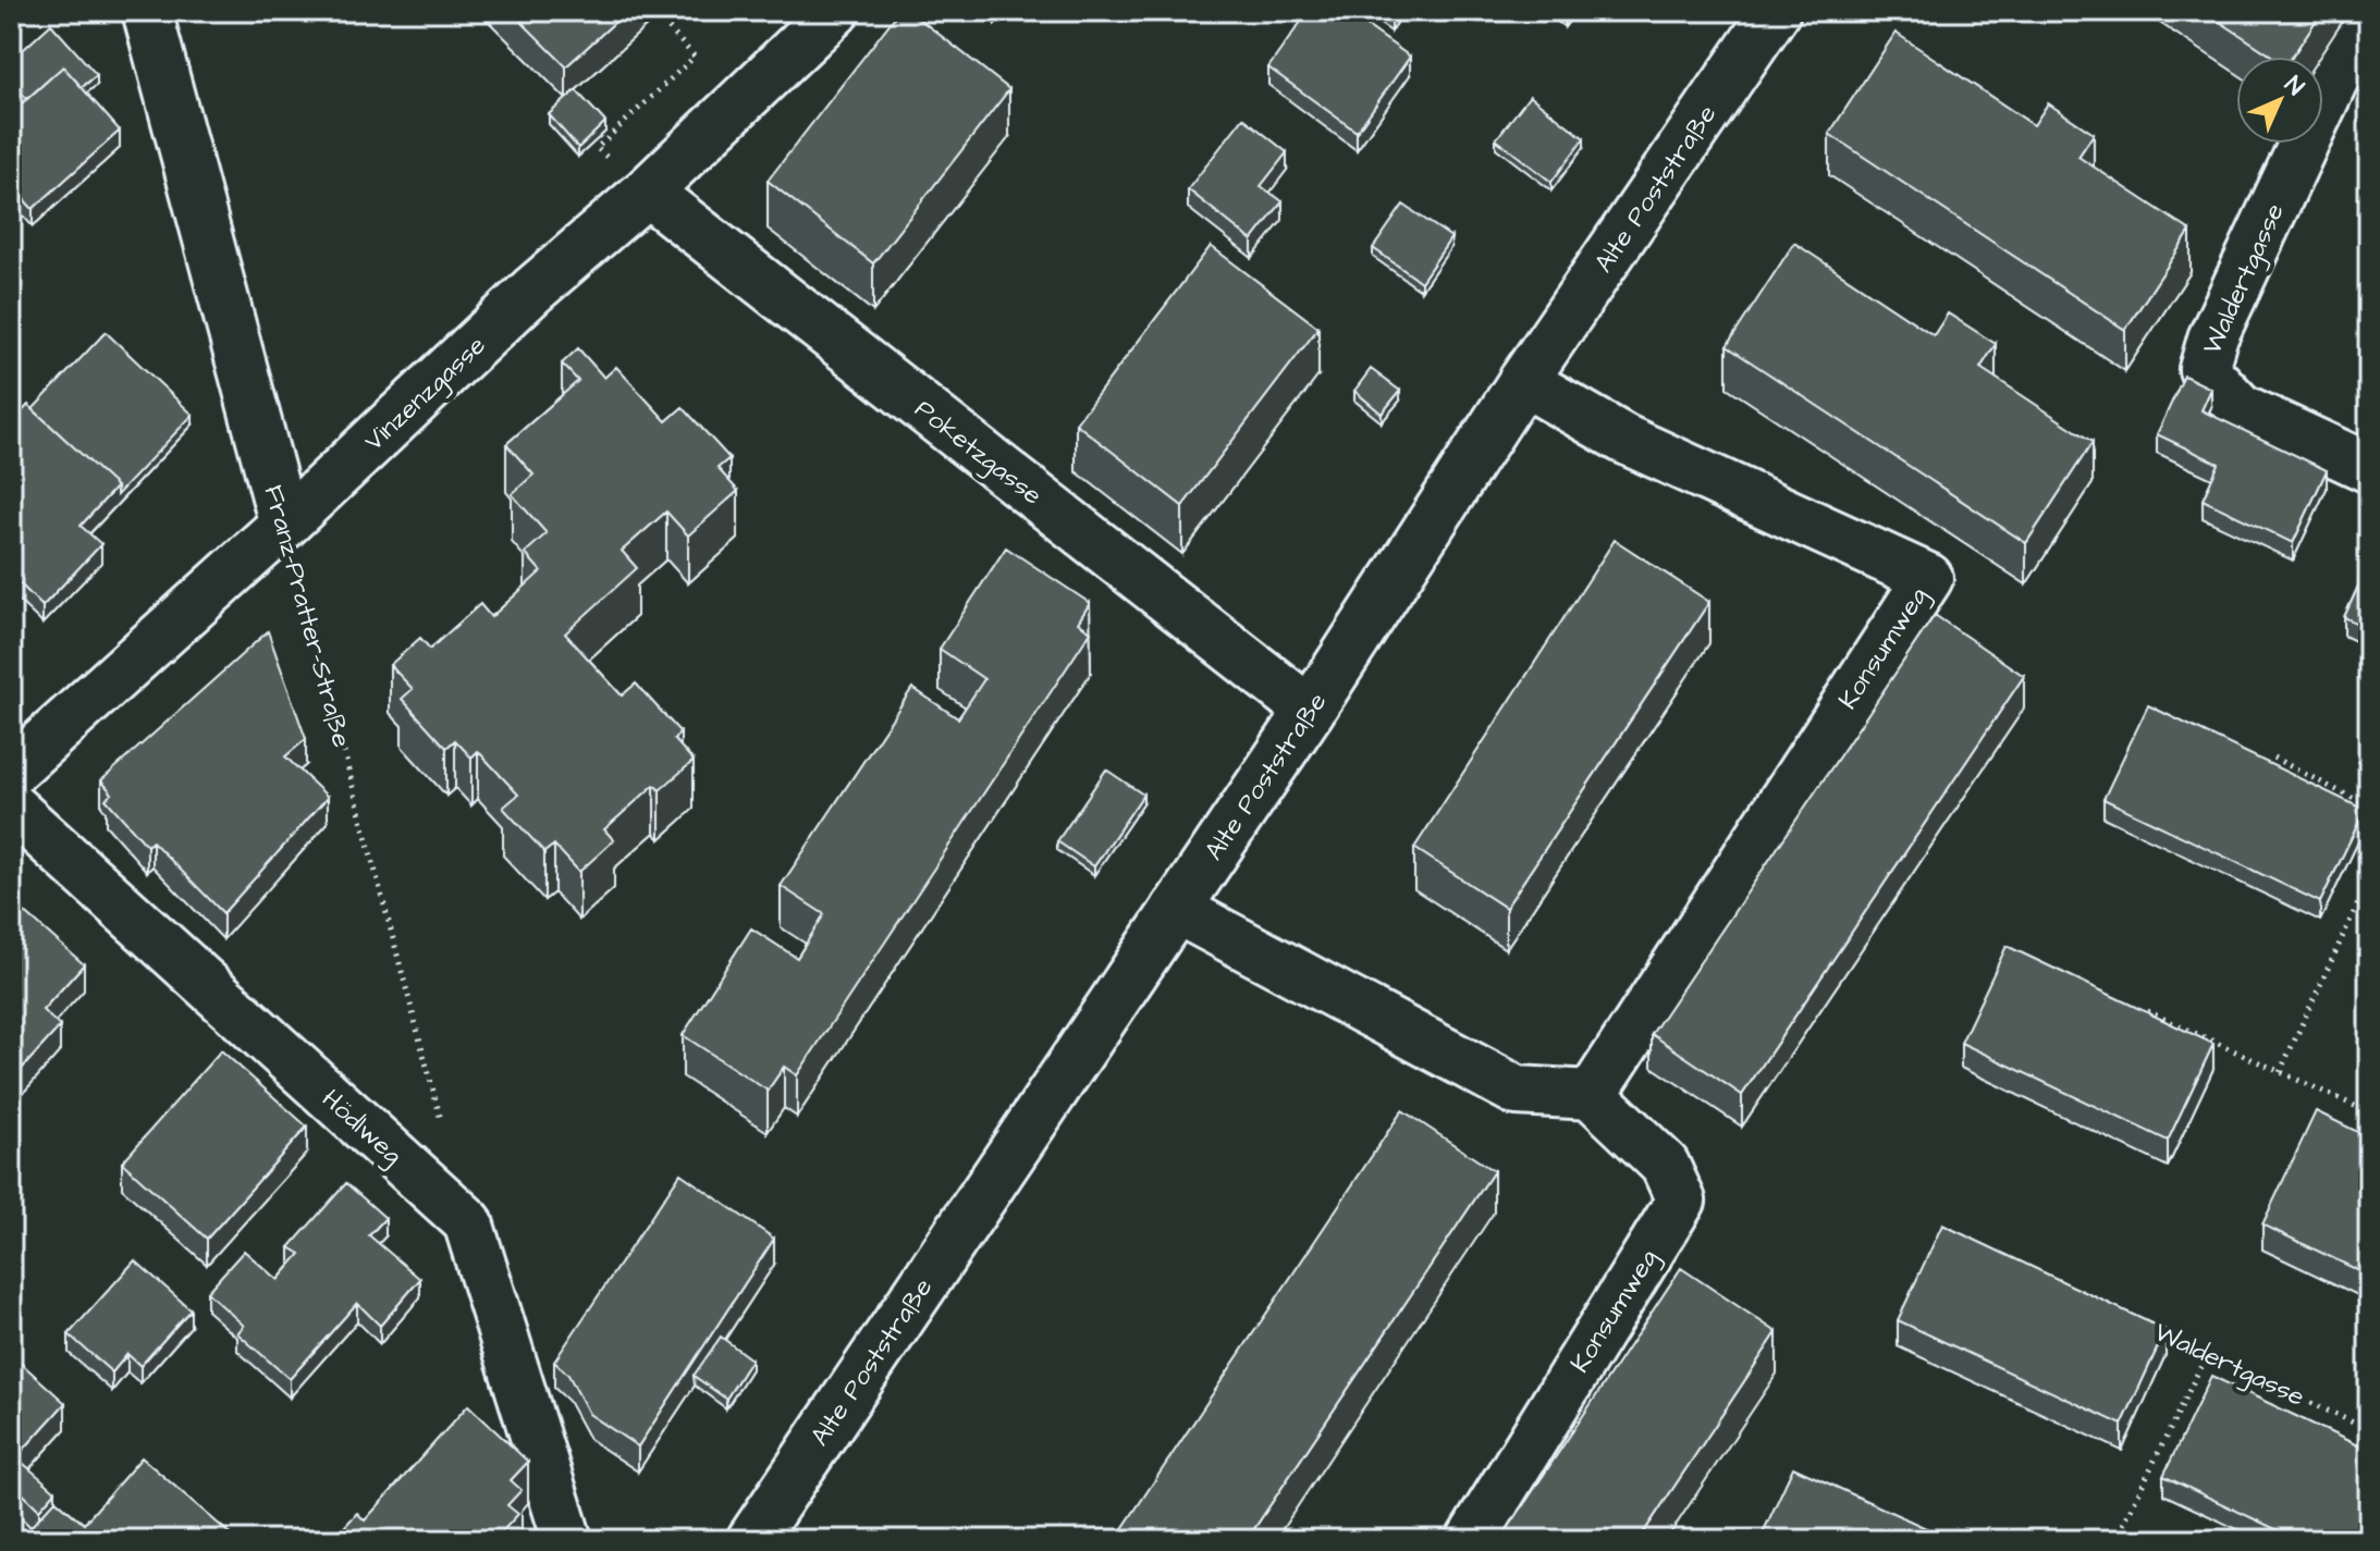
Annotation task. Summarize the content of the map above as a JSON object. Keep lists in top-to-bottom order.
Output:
{
  "streets": {
    "street": [
      "Alte Poststraße",
      "Waldertgasse",
      "Vinzenzgasse",
      "Poketzgasse",
      "Franz-Pratter-Straße",
      "Konsumweg",
      "Hödlweg"
    ]
  },
  "crossings": [
    ["Alte Poststraße", "Poketzgasse"],
    ["Alte Poststraße", "Konsumweg"],
    ["Vinzenzgasse", "Poketzgasse"],
    ["Vinzenzgasse", "Franz-Pratter-Straße"]
  ],
  "north": "top right"
}
